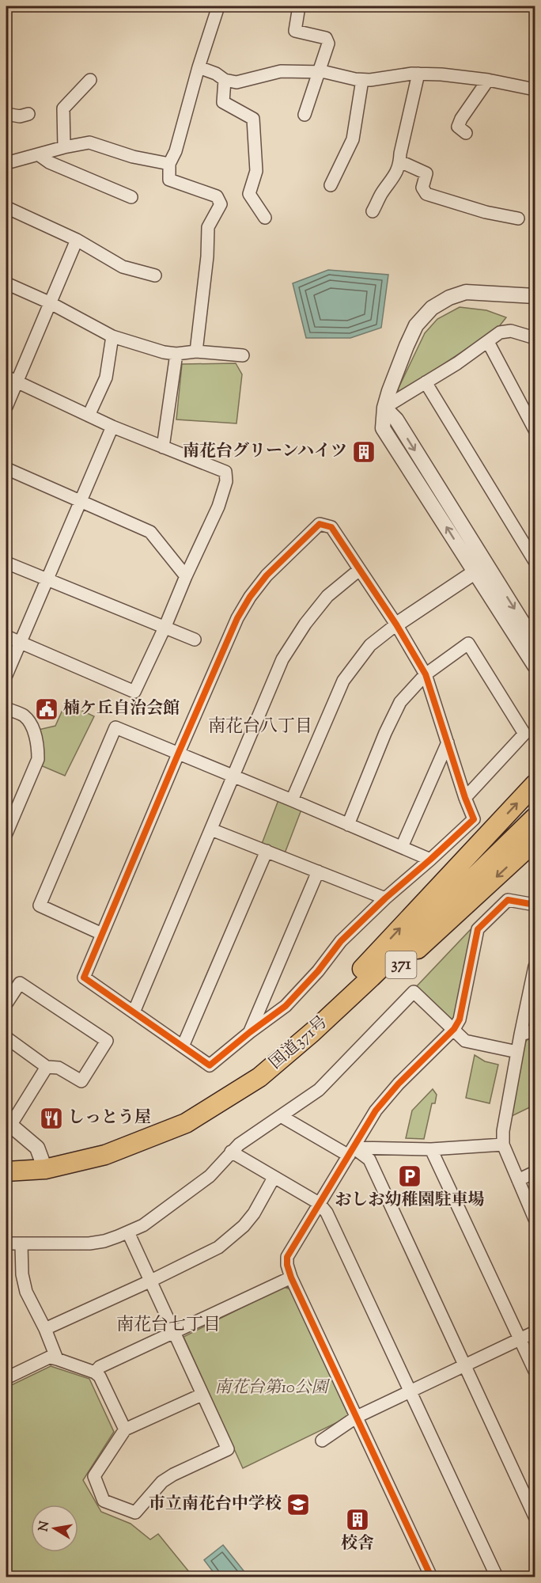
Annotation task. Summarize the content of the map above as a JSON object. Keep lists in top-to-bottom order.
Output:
{
  "streets": {
    "highway": ["371", "国道371号"]
  },
  "crossings": [
    ["371", "国道371号"]
  ],
  "districts": ["南花台八丁目", "南花台七丁目"],
  "parks": ["南花台第10公園"],
  "places": {
    "building": ["南花台グリーンハイツ", "校舎"],
    "public building": ["楠ケ丘自治会館"],
    "restaurant": ["しっとう屋"],
    "parking": ["おしお幼稚園駐車場"],
    "school or university": ["市立南花台中学校"]
  },
  "north": "left"
}
